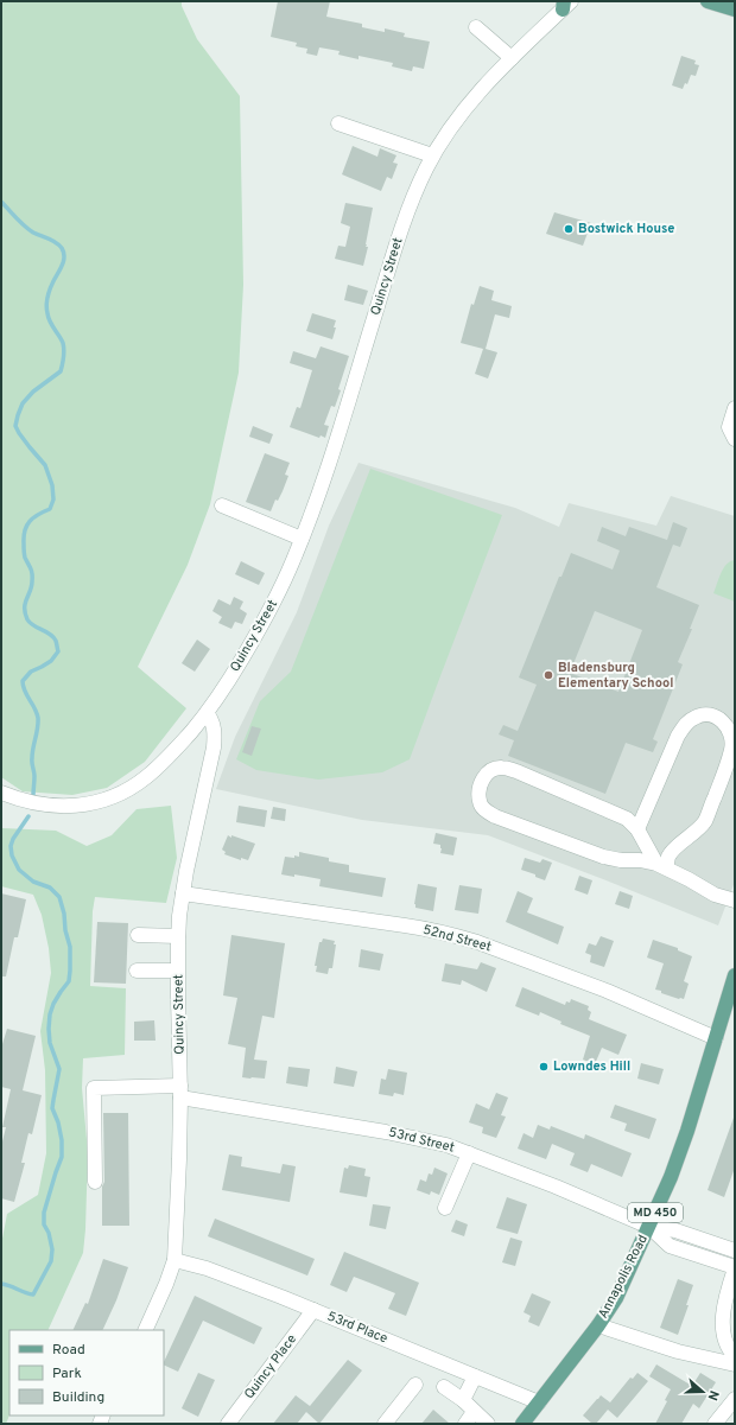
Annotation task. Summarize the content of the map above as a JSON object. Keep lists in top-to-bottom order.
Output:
{
  "streets": {
    "main road": ["MD 450", "Annapolis Road"],
    "street": [
      "Quincy Street",
      "52nd Street",
      "53rd Street",
      "53rd Place",
      "Quincy Place"
    ]
  },
  "crossings": [
    ["Quincy Street", "52nd Street"],
    ["Quincy Street", "53rd Street"],
    ["Quincy Street", "53rd Place"],
    ["52nd Street", "Annapolis Road"],
    ["53rd Street", "Annapolis Road"],
    ["Annapolis Road", "53rd Place"],
    ["53rd Place", "Quincy Place"]
  ],
  "places": ["Bostwick House", "Bladensburg Elementary School", "Lowndes Hill"],
  "legend": ["Road", "Park", "Building"],
  "north": "right"
}
